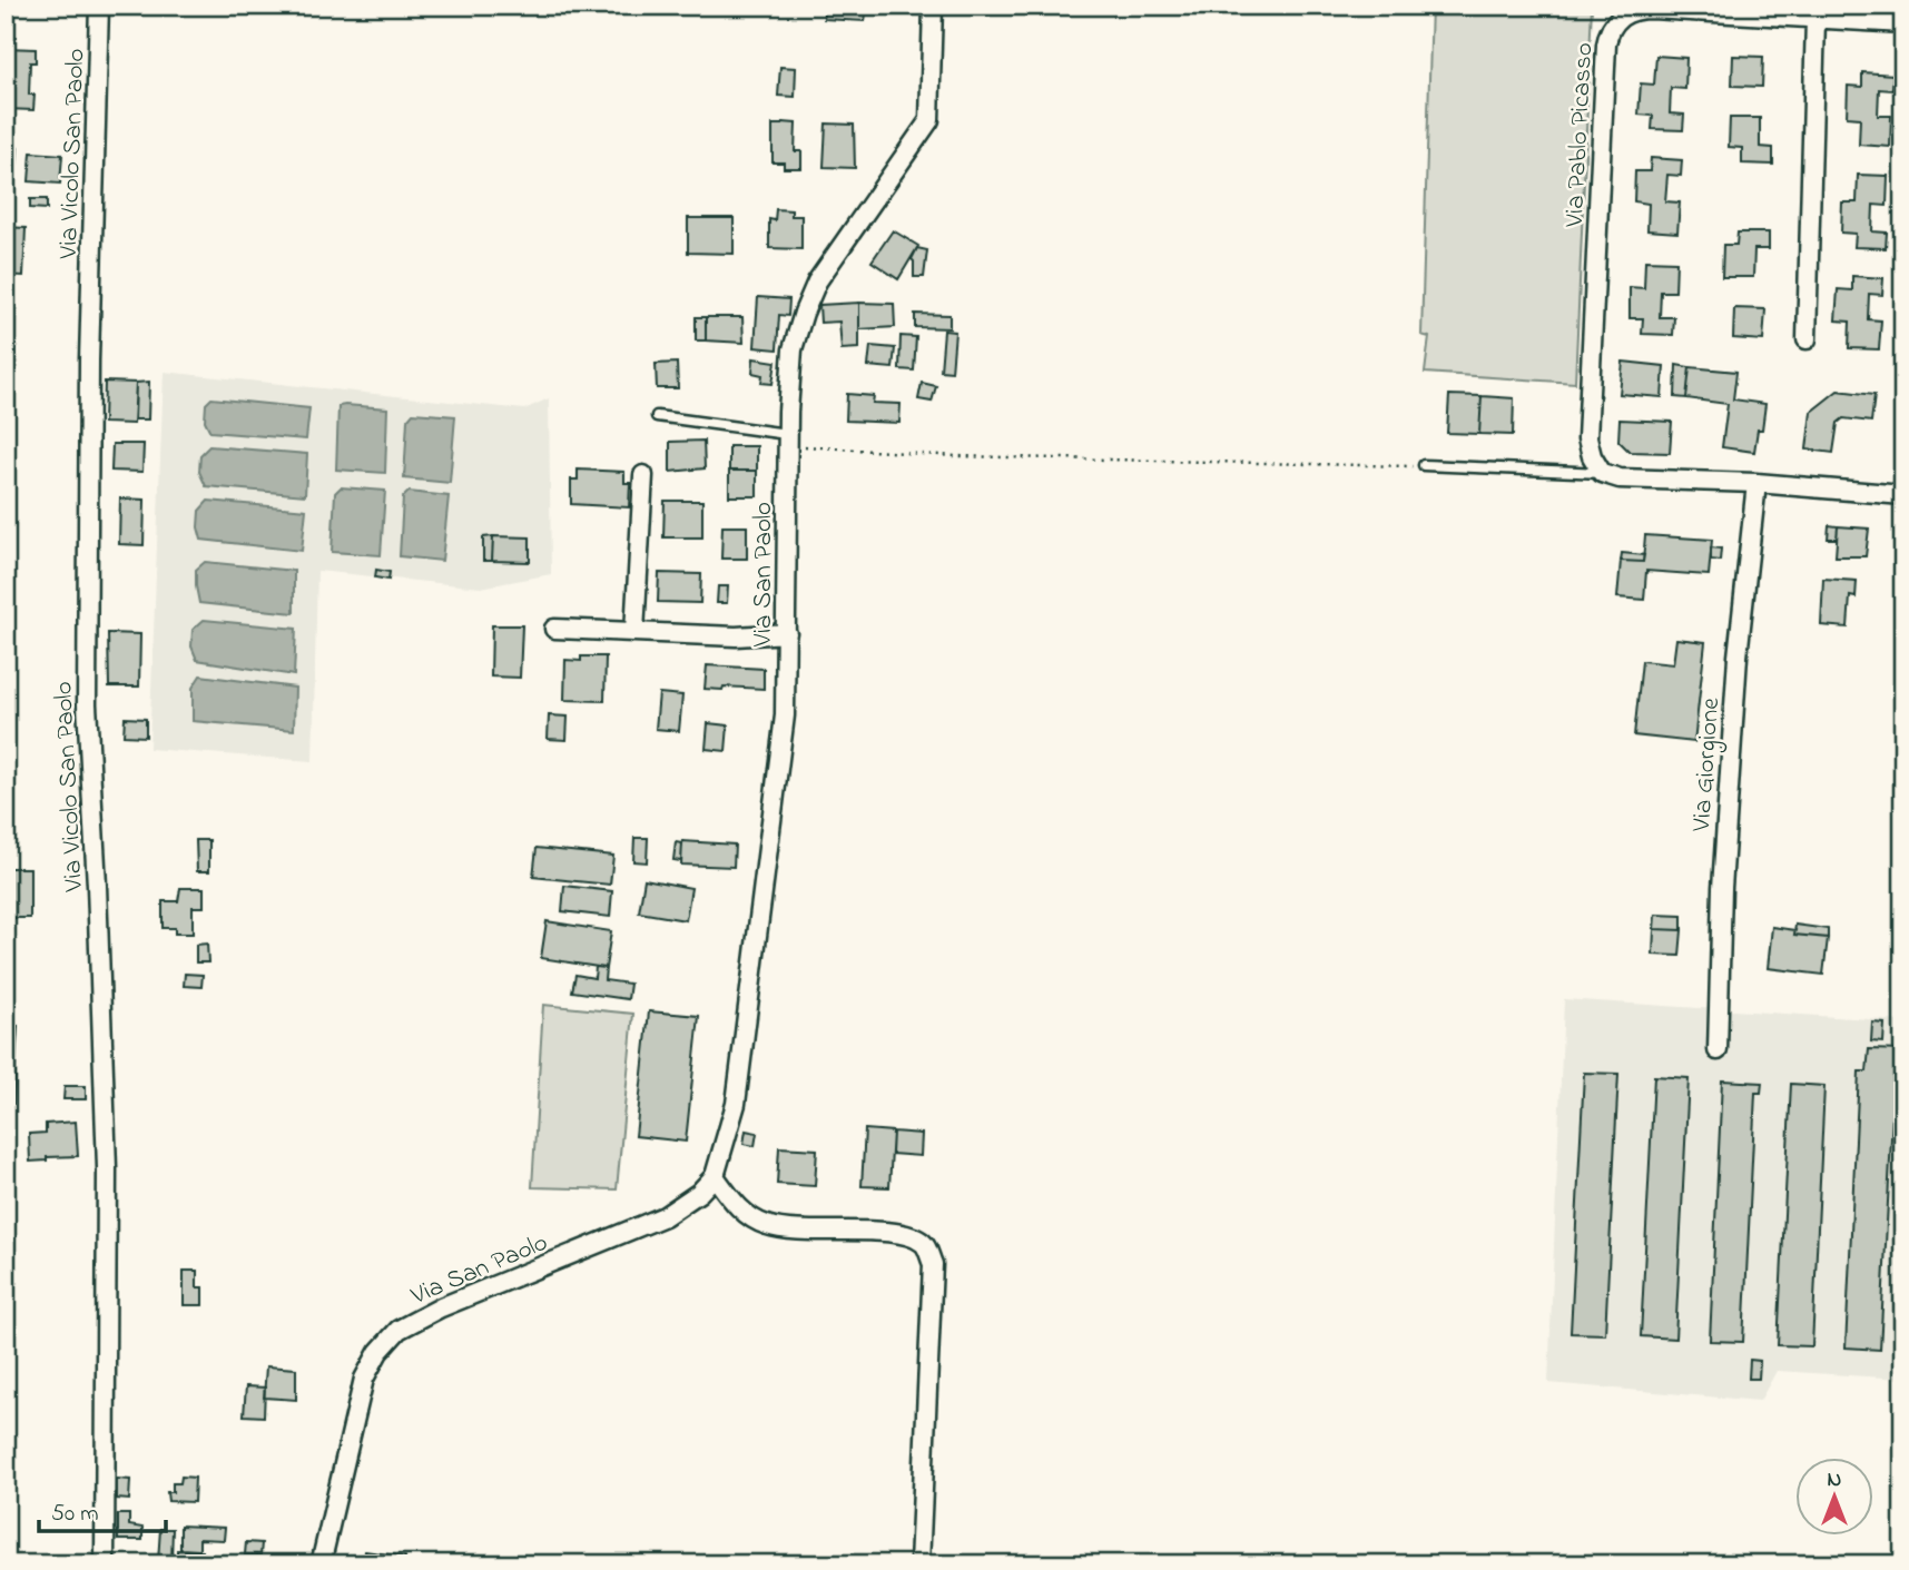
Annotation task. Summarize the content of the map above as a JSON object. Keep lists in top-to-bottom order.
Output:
{
  "streets": {
    "street": [
      "Via Pablo Picasso",
      "Via Vicolo San Paolo",
      "Via San Paolo",
      "Via Giorgione"
    ]
  },
  "scale_bar": "50 m",
  "north": "top"
}
